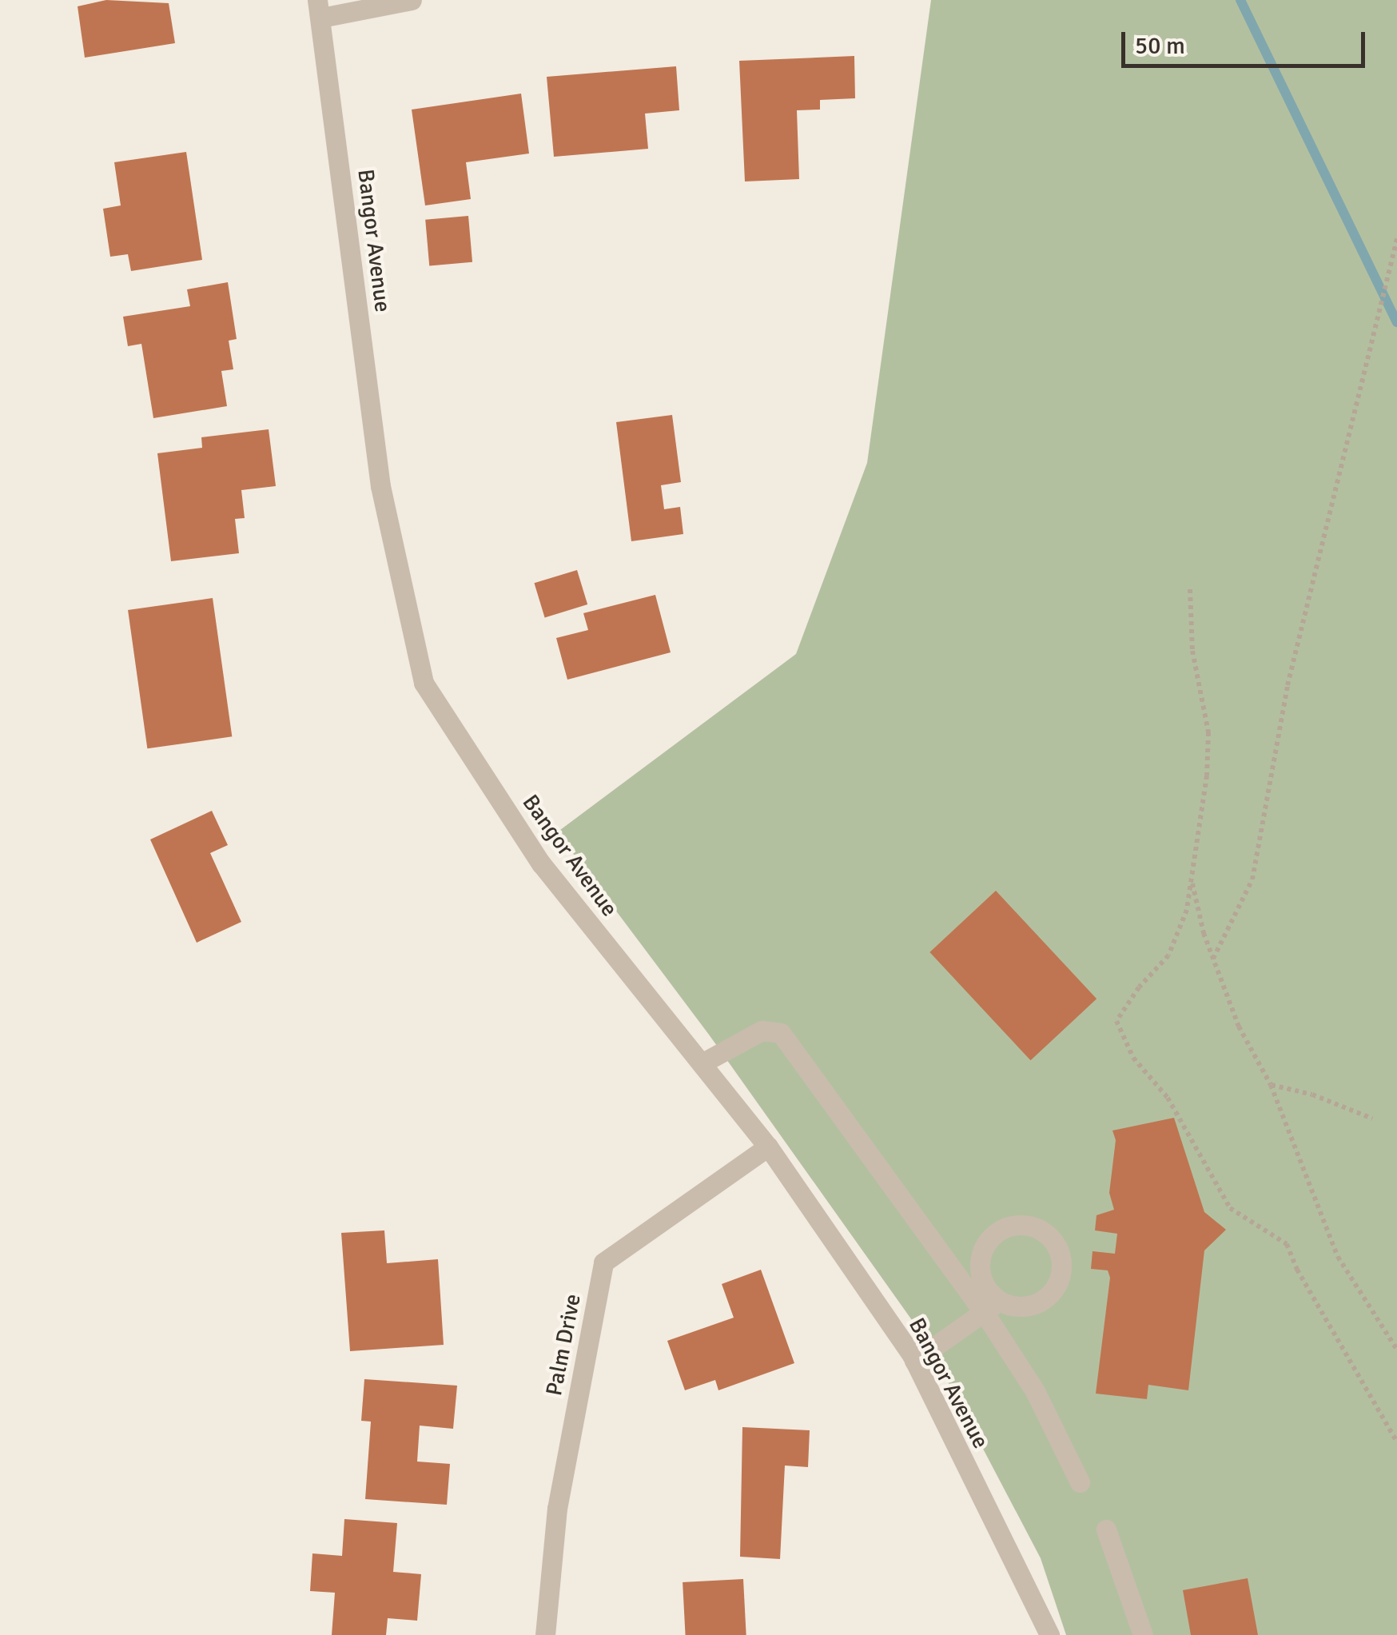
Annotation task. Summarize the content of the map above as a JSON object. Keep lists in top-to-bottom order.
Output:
{
  "streets": {
    "street": ["Bangor Avenue", "Palm Drive"]
  },
  "crossings": [
    ["Bangor Avenue", "Palm Drive"]
  ],
  "scale_bar": "50 m"
}
